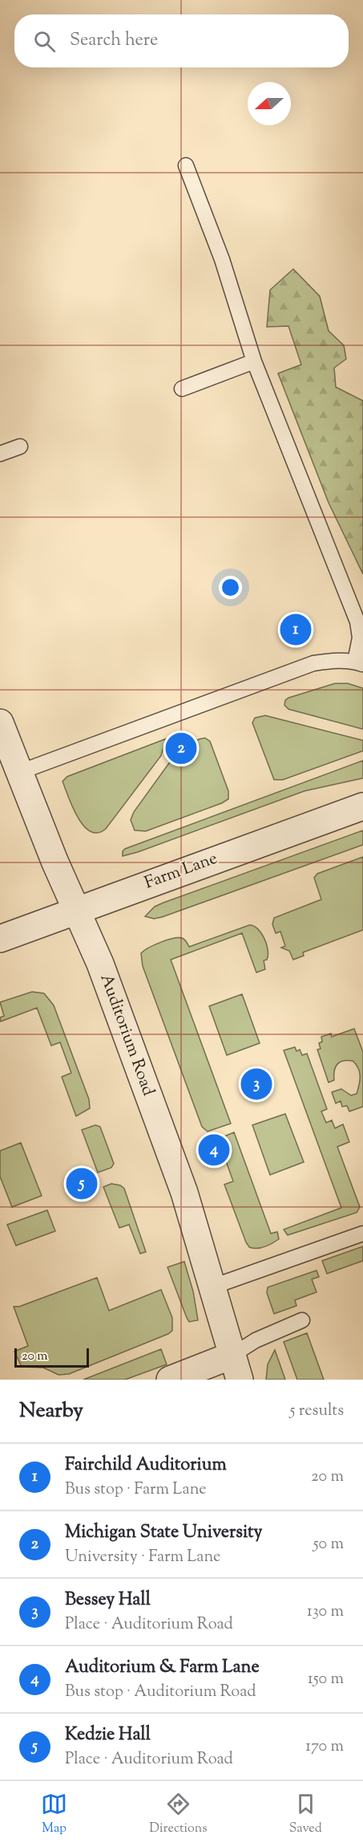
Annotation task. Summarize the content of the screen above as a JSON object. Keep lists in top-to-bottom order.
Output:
{
  "streets": {
    "street": ["Farm Lane", "Auditorium Road"]
  },
  "crossings": [
    ["Farm Lane", "Auditorium Road"]
  ],
  "scale_bar": "20 m",
  "north": "left",
  "page": {
    "search": "Search here",
    "pins": [
      "1",
      "2",
      "3",
      "4",
      "5"
    ],
    "scale": "20 m",
    "heading": ["Nearby", "5 results"],
    "list": [
      {
        "mark": "1",
        "name": "Fairchild Auditorium",
        "note": "Bus stop · Farm Lane",
        "value": "20 m"
      },
      {
        "mark": "2",
        "name": "Michigan State University",
        "note": "University · Farm Lane",
        "value": "50 m"
      },
      {
        "mark": "3",
        "name": "Bessey Hall",
        "note": "Place · Auditorium Road",
        "value": "130 m"
      },
      {
        "mark": "4",
        "name": "Auditorium & Farm Lane",
        "note": "Bus stop · Auditorium Road",
        "value": "150 m"
      },
      {
        "mark": "5",
        "name": "Kedzie Hall",
        "note": "Place · Auditorium Road",
        "value": "170 m"
      }
    ],
    "nav": ["Map", "Directions", "Saved"]
  }
}
